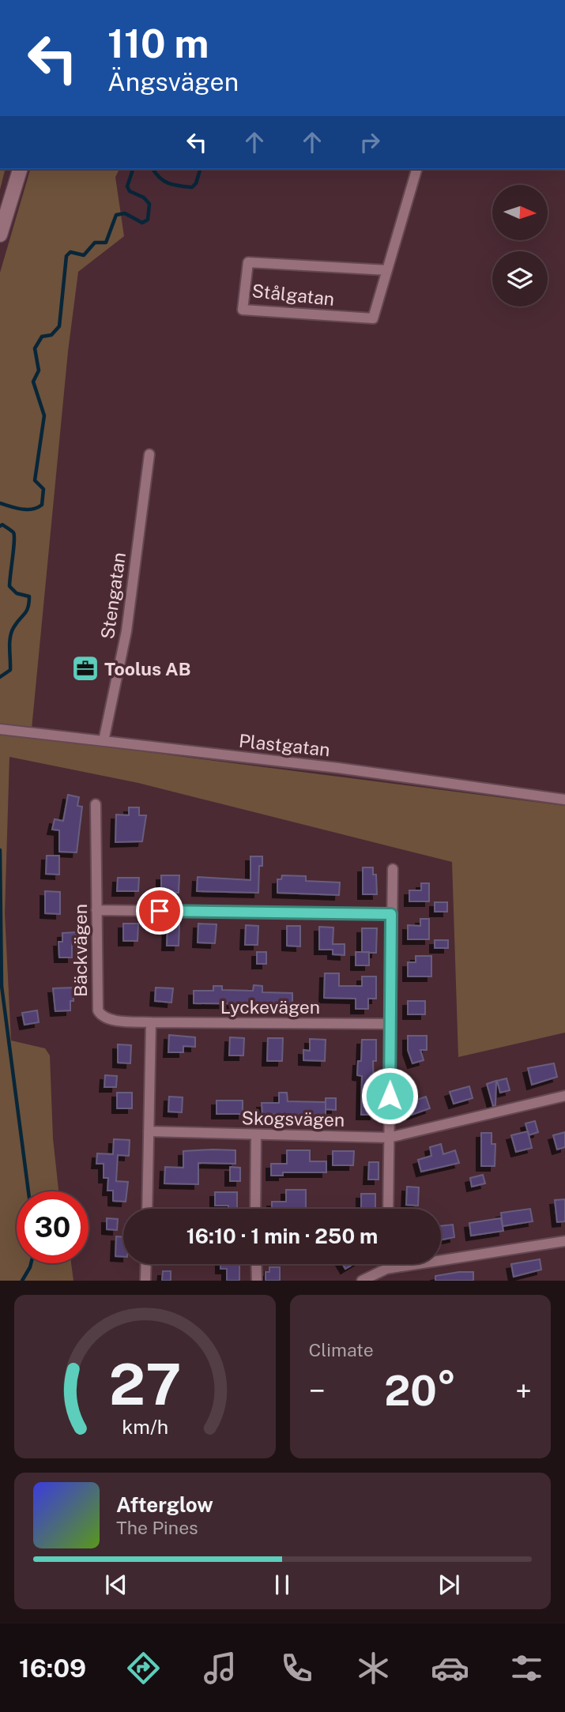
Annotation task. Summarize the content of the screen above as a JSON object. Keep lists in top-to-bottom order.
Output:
{
  "streets": {
    "street": [
      "Stålgatan",
      "Stengatan",
      "Plastgatan",
      "Bäckvägen",
      "Lyckevägen",
      "Skogsvägen"
    ]
  },
  "crossings": [
    ["Stengatan", "Plastgatan"],
    ["Bäckvägen", "Lyckevägen"]
  ],
  "places": {
    "office": ["Toolus AB"]
  },
  "north": "right",
  "page": {
    "turn": ["110 m", "Ängsvägen"],
    "limit": "30",
    "trip": "16:10 · 1 min · 250 m",
    "tile": "Climate",
    "heat": ["−", "20°", "+"],
    "song": ["Afterglow", "The Pines"],
    "tabs": "16:09",
    "gauge": ["27", "km/h"]
  }
}
